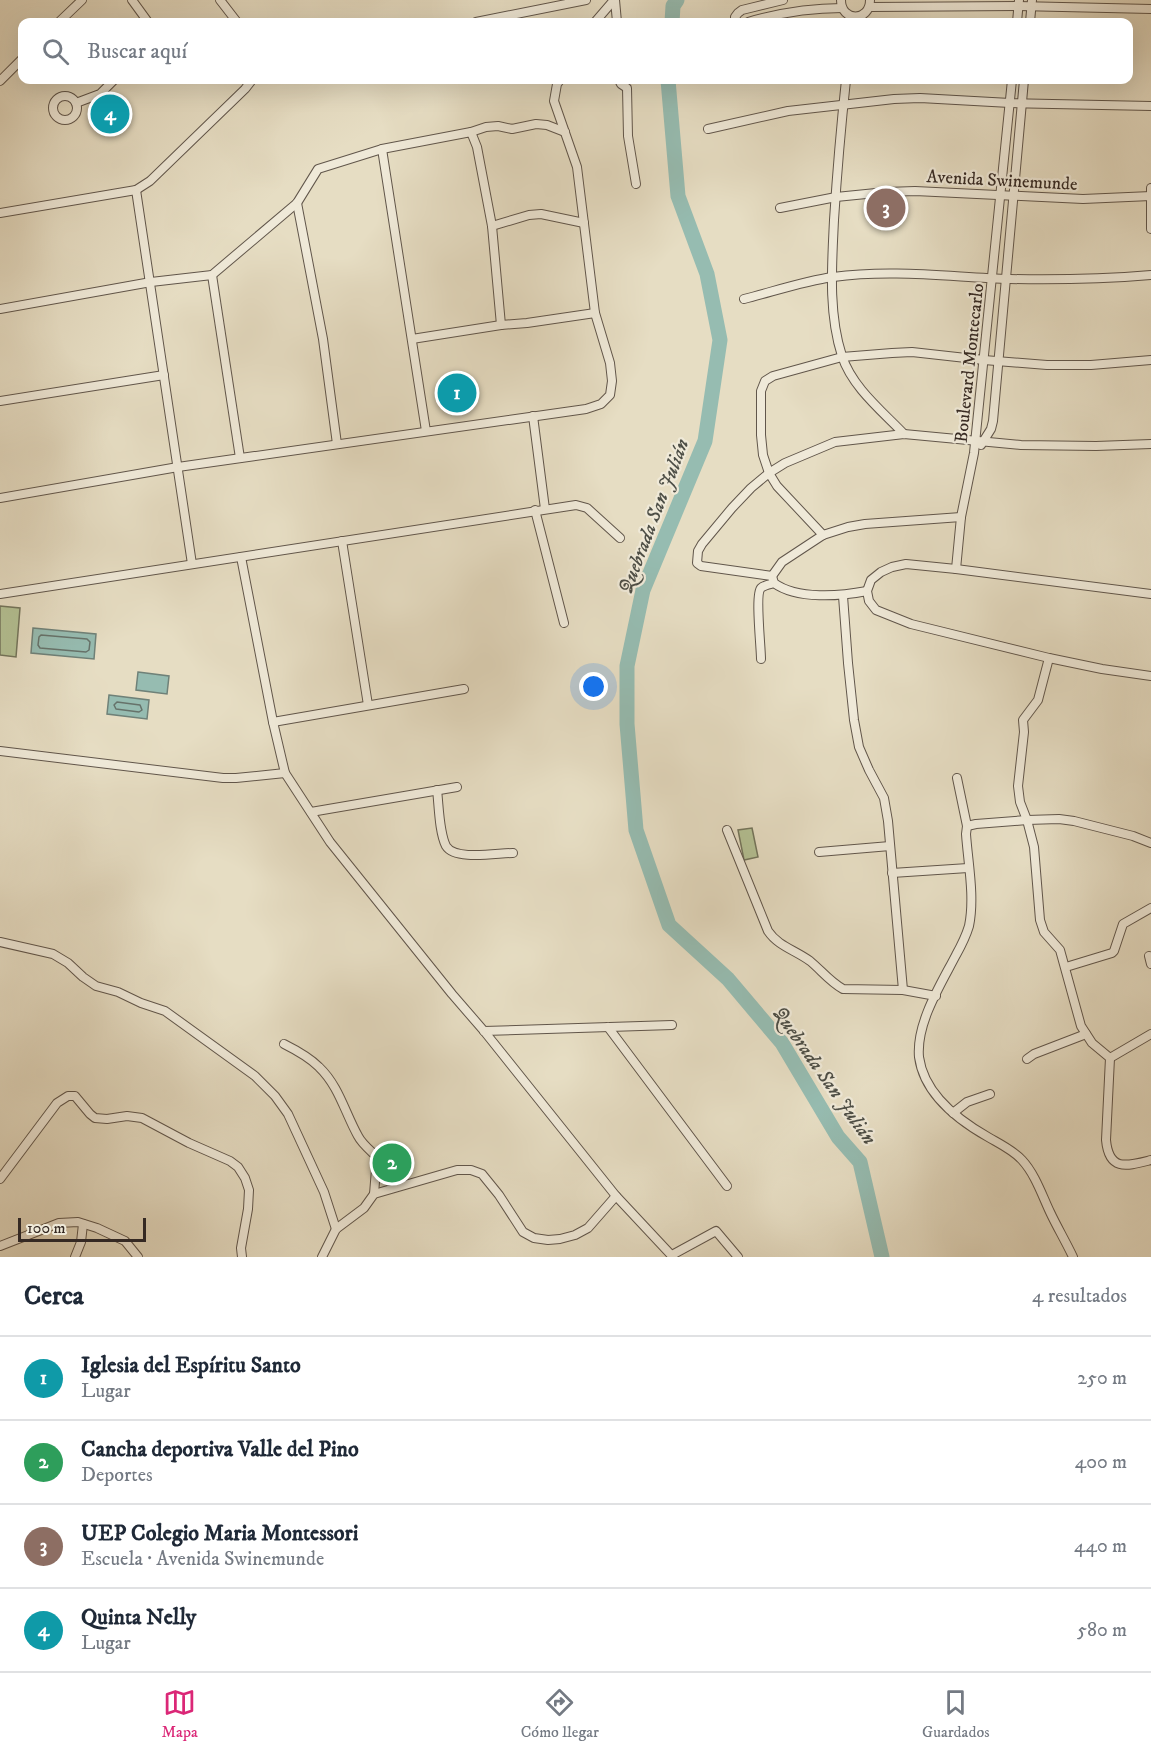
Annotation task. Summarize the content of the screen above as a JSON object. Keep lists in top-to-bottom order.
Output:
{
  "streets": {
    "street": ["Avenida Swinemunde", "Boulevard Montecarlo"]
  },
  "crossings": [
    ["Avenida Swinemunde", "Boulevard Montecarlo"]
  ],
  "water": ["Quebrada San Julián"],
  "scale_bar": "100 m",
  "page": {
    "search": "Buscar aquí",
    "pins": [
      "4",
      "3",
      "1",
      "2"
    ],
    "scale": "100 m",
    "heading": ["Cerca", "4 resultados"],
    "list": [
      {
        "mark": "1",
        "name": "Iglesia del Espíritu Santo",
        "note": "Lugar",
        "value": "250 m"
      },
      {
        "mark": "2",
        "name": "Cancha deportiva Valle del Pino",
        "note": "Deportes",
        "value": "400 m"
      },
      {
        "mark": "3",
        "name": "UEP Colegio Maria Montessori",
        "note": "Escuela · Avenida Swinemunde",
        "value": "440 m"
      },
      {
        "mark": "4",
        "name": "Quinta Nelly",
        "note": "Lugar",
        "value": "580 m"
      }
    ],
    "nav": ["Mapa", "Cómo llegar", "Guardados"]
  }
}
